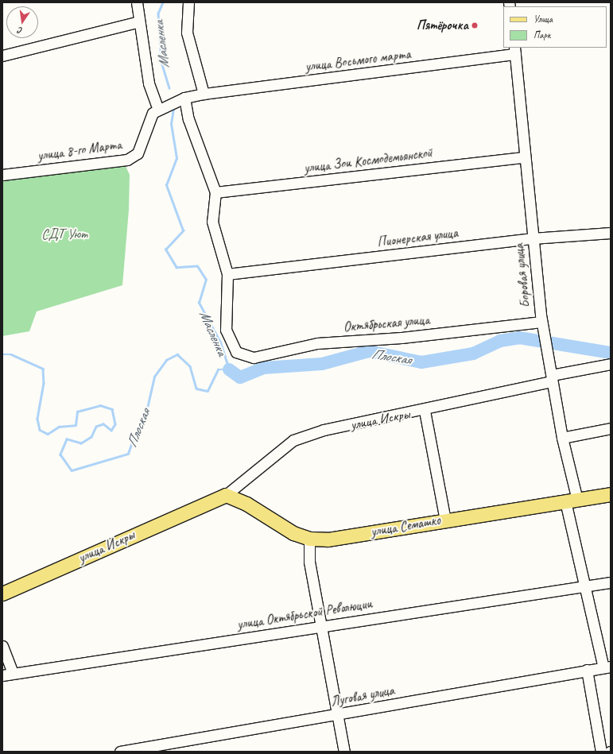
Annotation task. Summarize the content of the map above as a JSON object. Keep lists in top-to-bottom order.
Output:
{
  "streets": {
    "main road": ["улица Искры", "улица Семашко"],
    "street": [
      "улица Восьмого марта",
      "улица 8-го Марта",
      "улица Зои Космодемьянской",
      "Пионерская улица",
      "Боровая улица",
      "Октябрьская улица",
      "улица Октябрьской Революции",
      "Луговая улица"
    ]
  },
  "crossings": [
    ["улица Восьмого марта", "Боровая улица"],
    ["улица Зои Космодемьянской", "Боровая улица"],
    ["Пионерская улица", "Боровая улица"],
    ["Пионерская улица", "Октябрьская улица"],
    ["Боровая улица", "Октябрьская улица"],
    ["Боровая улица", "улица Искры"],
    ["Боровая улица", "улица Семашко"],
    ["Боровая улица", "улица Октябрьской Революции"],
    ["Боровая улица", "Луговая улица"],
    ["улица Искры", "улица Семашко"]
  ],
  "water": ["Масленка", "Плоская"],
  "parks": ["СДТ Уют"],
  "places": ["Пятёрочка"],
  "legend": ["Улица", "Парк"],
  "north": "bottom"
}
